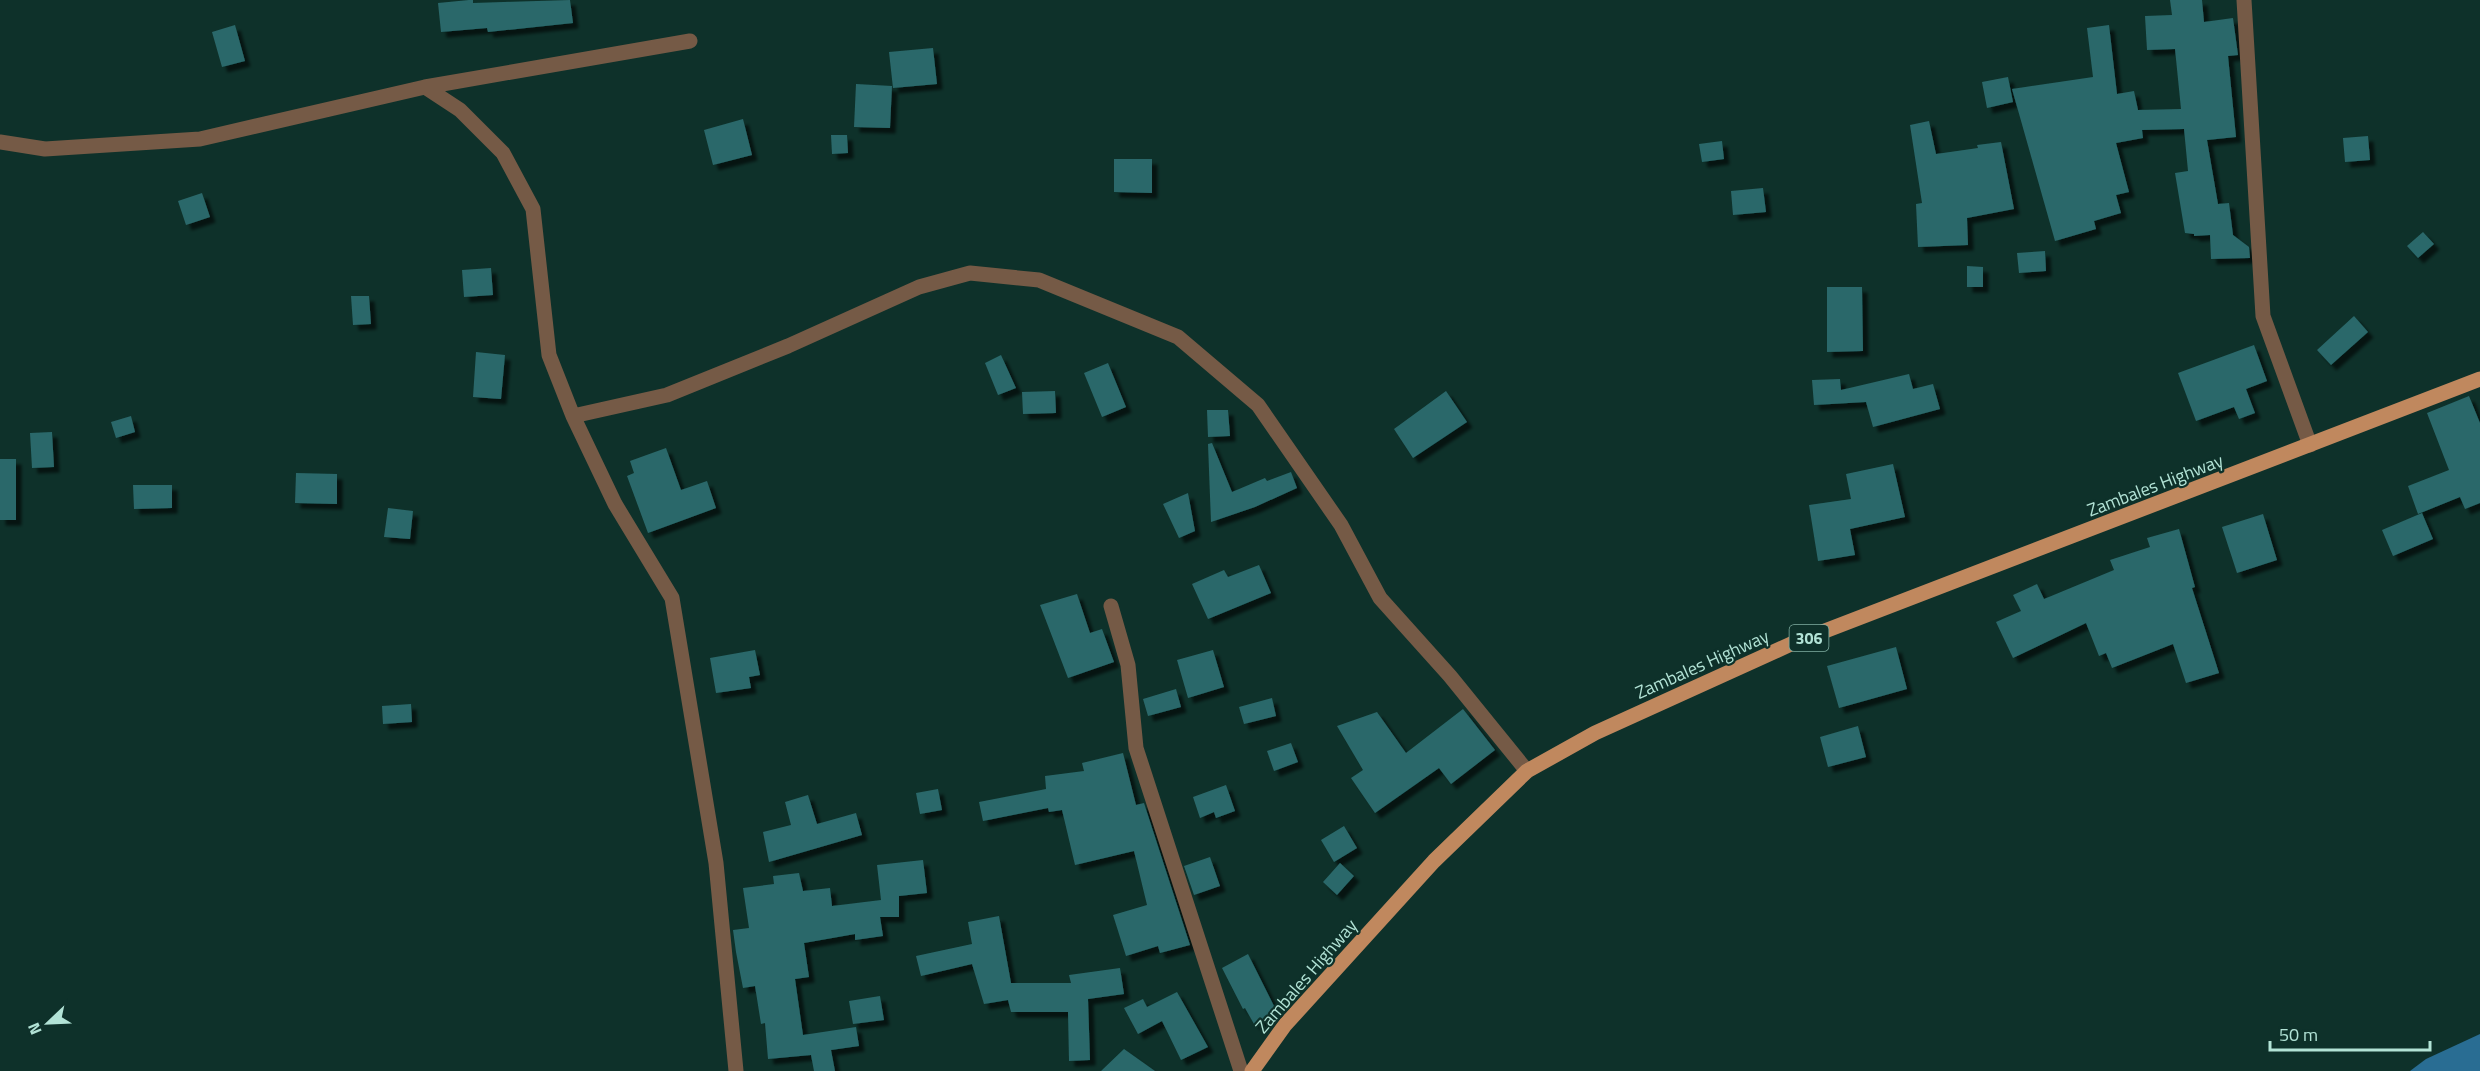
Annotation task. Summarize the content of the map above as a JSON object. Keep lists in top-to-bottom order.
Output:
{
  "streets": {
    "main road": ["Zambales Highway", "306"]
  },
  "scale_bar": "50 m",
  "north": "bottom left"
}
